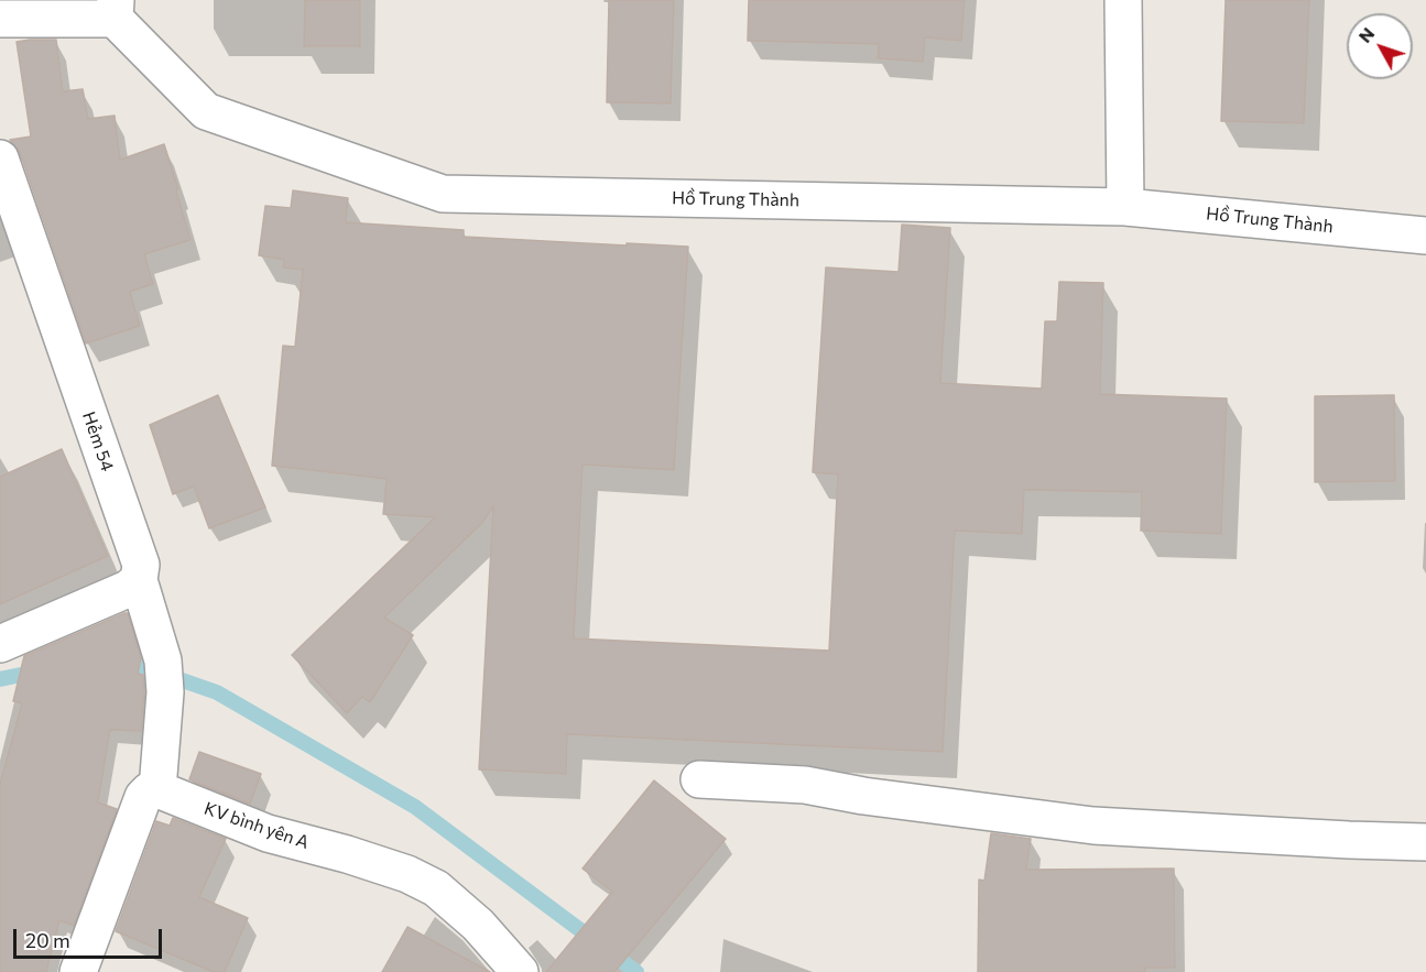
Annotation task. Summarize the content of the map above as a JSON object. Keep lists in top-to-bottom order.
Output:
{
  "streets": {
    "street": ["Hồ Trung Thành", "Hẻm 54", "KV bình yên A"]
  },
  "crossings": [
    ["Hẻm 54", "KV bình yên A"]
  ],
  "scale_bar": "20 m",
  "north": "top left"
}
